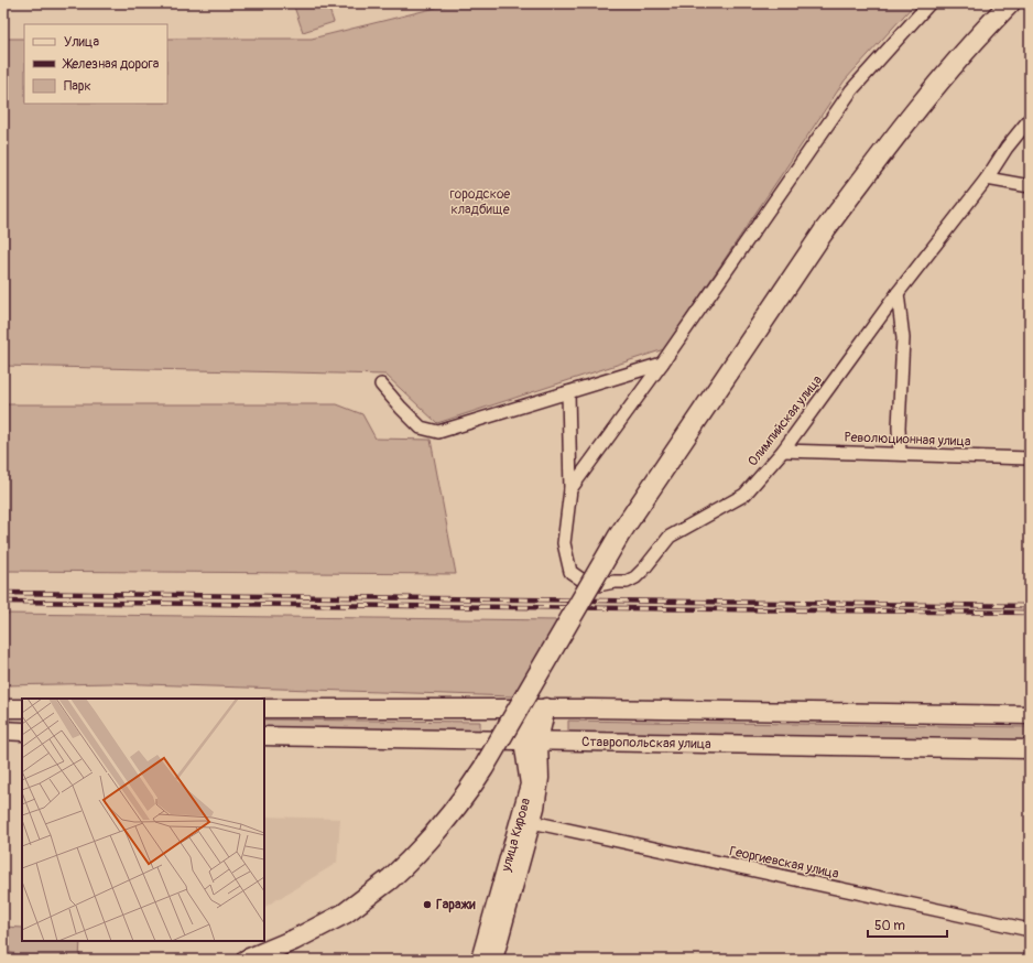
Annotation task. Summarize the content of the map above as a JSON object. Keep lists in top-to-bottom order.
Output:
{
  "streets": {
    "main road": ["Ставропольская улица", "улица Кирова"],
    "street": ["Олимпийская улица", "Революционная улица", "Георгиевская улица"]
  },
  "crossings": [
    ["Олимпийская улица", "Революционная улица"],
    ["Ставропольская улица", "улица Кирова"],
    ["улица Кирова", "Георгиевская улица"]
  ],
  "parks": ["городское кладбище"],
  "places": ["Гаражи"],
  "legend": ["Улица", "Железная дорога", "Парк"],
  "scale_bar": "50 m"
}
